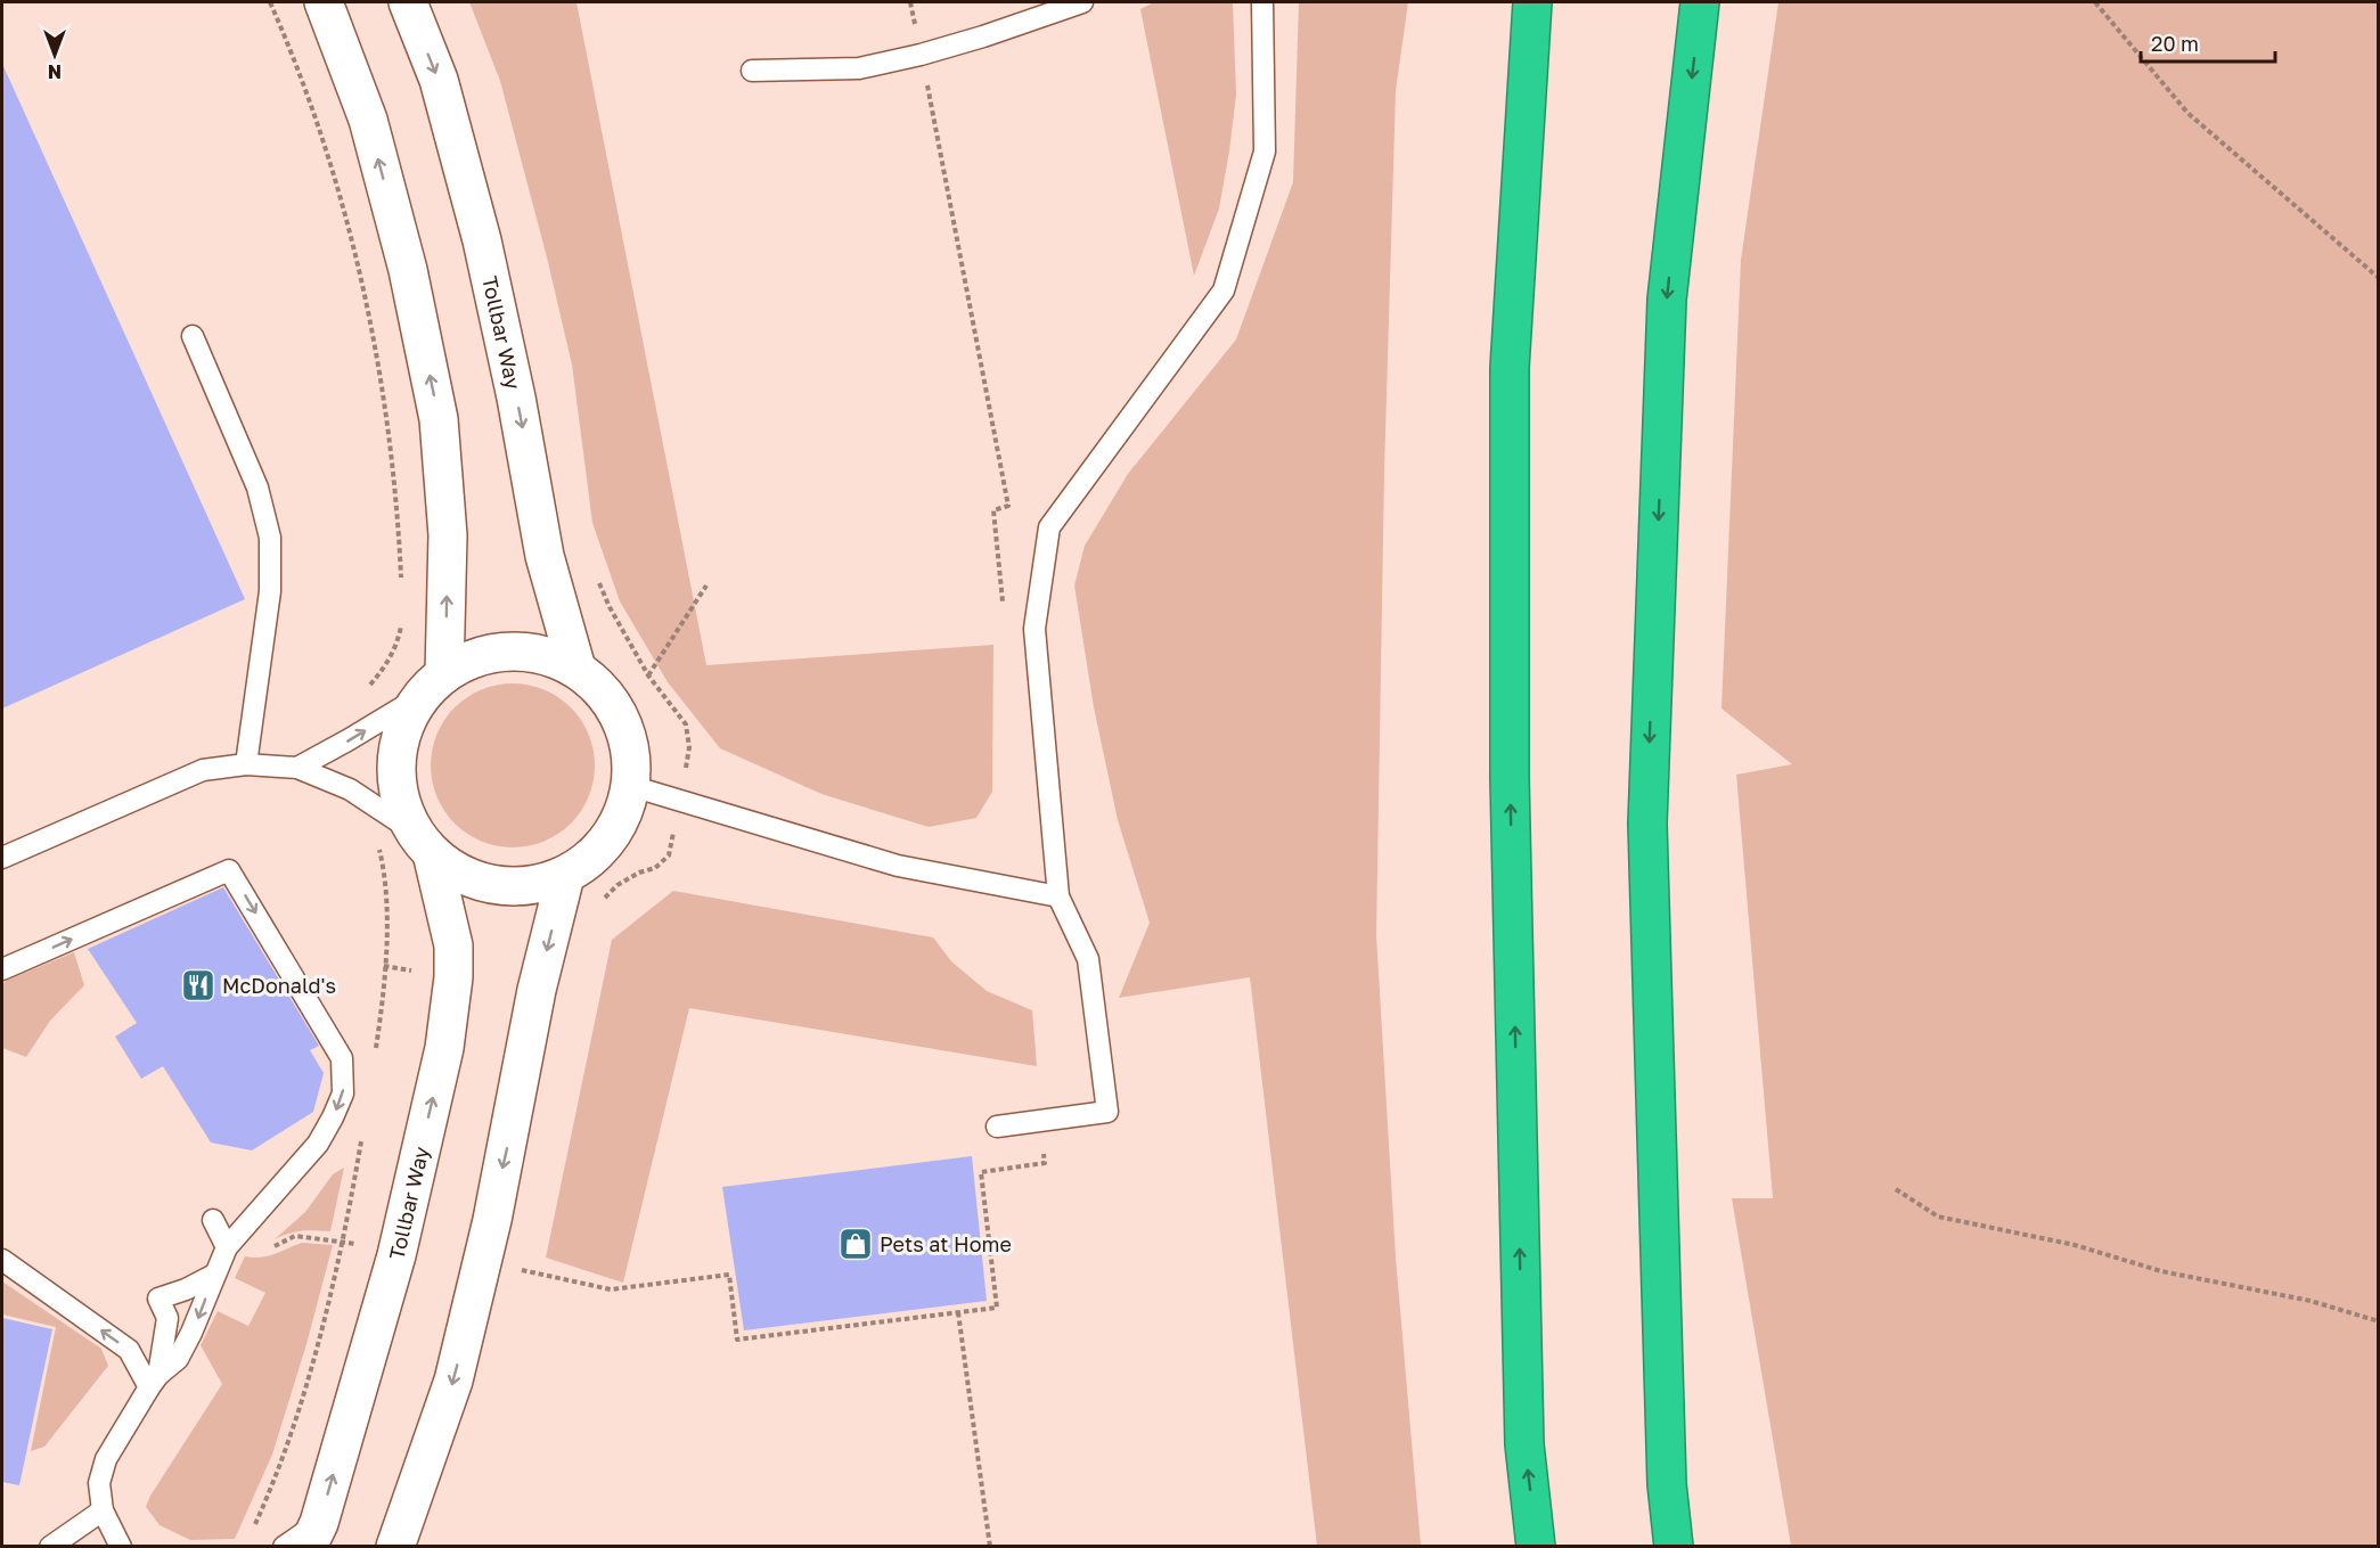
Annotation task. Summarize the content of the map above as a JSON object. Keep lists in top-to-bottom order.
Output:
{
  "streets": {
    "main road": ["Tollbar Way"]
  },
  "places": {
    "restaurant": ["McDonald's"],
    "shop": ["Pets at Home"]
  },
  "scale_bar": "20 m",
  "north": "bottom"
}
